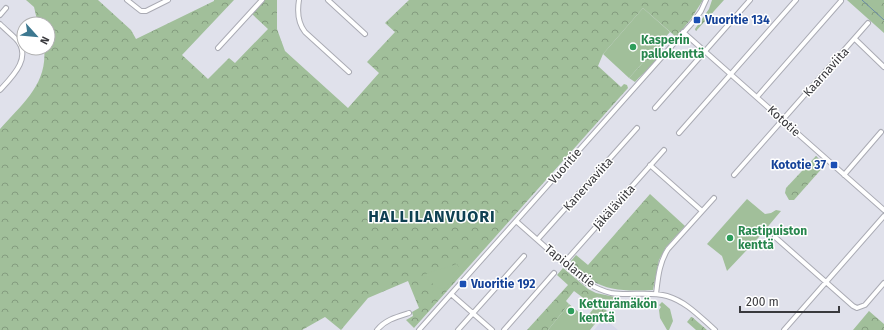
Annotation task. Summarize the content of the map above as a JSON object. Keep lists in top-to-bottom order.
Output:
{
  "streets": {
    "street": [
      "Kaarnaviita",
      "Kototie",
      "Vuoritie",
      "Kanervaviita",
      "Jäkäläviita",
      "Tapiolantie"
    ]
  },
  "crossings": [
    ["Kaarnaviita", "Kototie"],
    ["Kototie", "Vuoritie"],
    ["Vuoritie", "Tapiolantie"],
    ["Kanervaviita", "Tapiolantie"],
    ["Jäkäläviita", "Tapiolantie"]
  ],
  "districts": ["HALLILANVUORI"],
  "places": {
    "transit": ["Vuoritie 134", "Kototie 37", "Vuoritie 192"],
    "other": ["Kasperin pallokenttä", "Rastipuiston kenttä", "Ketturämäkön kenttä"]
  },
  "scale_bar": "200 m",
  "north": "bottom right"
}
